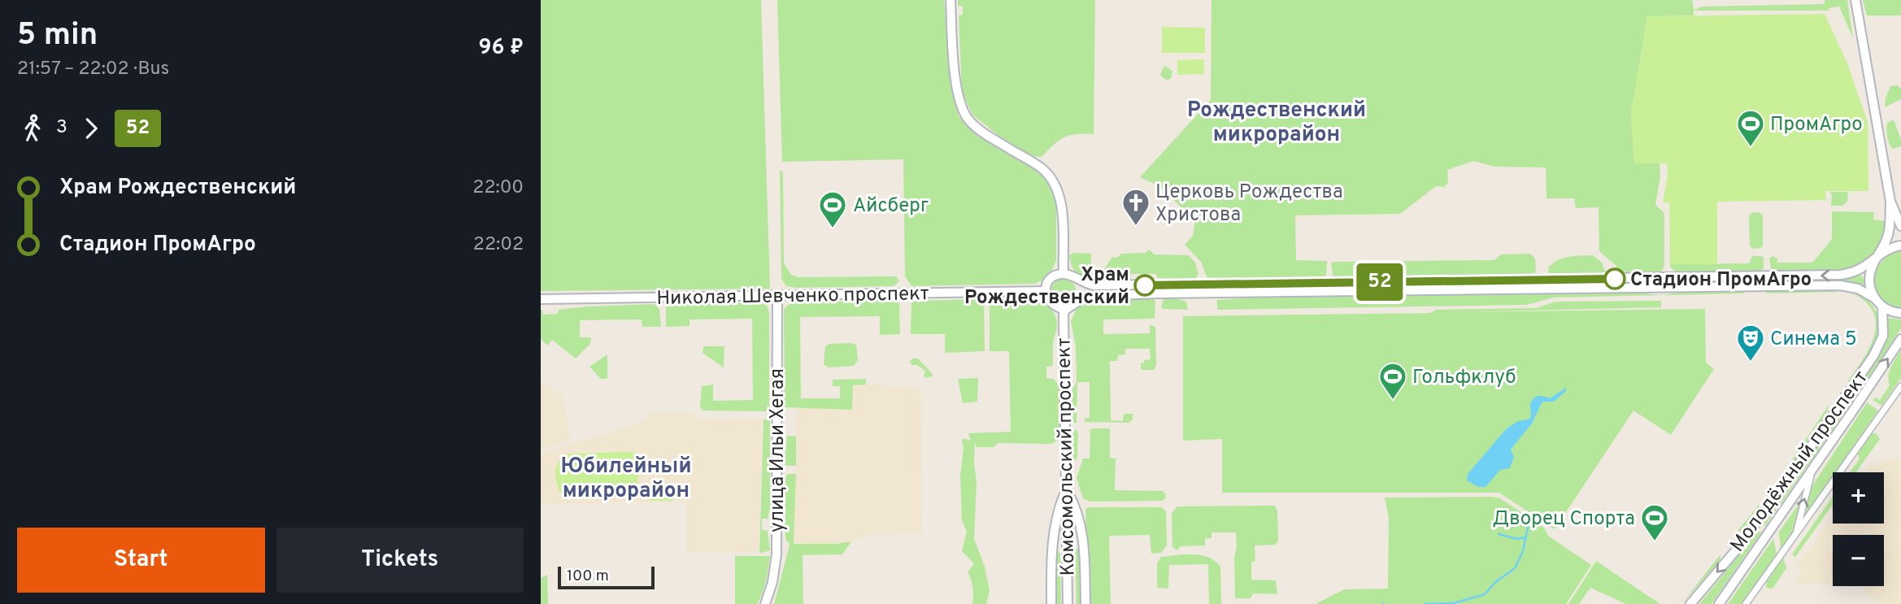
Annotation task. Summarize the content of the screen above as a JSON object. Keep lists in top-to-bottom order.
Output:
{
  "streets": {
    "main road": [
      "Николая Шевченко проспект",
      "улица Ильи Хегая",
      "Комсомольский проспект",
      "Молодёжный проспект"
    ]
  },
  "crossings": [
    ["Николая Шевченко проспект", "улица Ильи Хегая"],
    ["Николая Шевченко проспект", "Комсомольский проспект"]
  ],
  "districts": ["Рождественский микрорайон", "Юбилейный микрорайон"],
  "places": {
    "sports": [
      "ПромАгро",
      "Айсберг",
      "Гольфклуб",
      "Дворец Спорта"
    ],
    "church": ["Церковь Рождества Христова"],
    "other": ["Стадион ПромАгро", "Храм Рождественский"],
    "theatre": ["Синема 5"]
  },
  "lines": ["bus line 52"],
  "scale_bar": "100 m",
  "page": {
    "heading": ["5 min", "21:57 – 22:02 · Bus", "96 ₽"],
    "on_map": "52",
    "legs": ["3", "52"],
    "list": [
      {
        "name": "Храм Рождественский",
        "value": "22:00"
      },
      {
        "name": "Стадион ПромАгро",
        "value": "22:02"
      }
    ],
    "map_buttons": ["+", "−"],
    "buttons": ["Start", "Tickets"],
    "scale": "100 m"
  }
}
